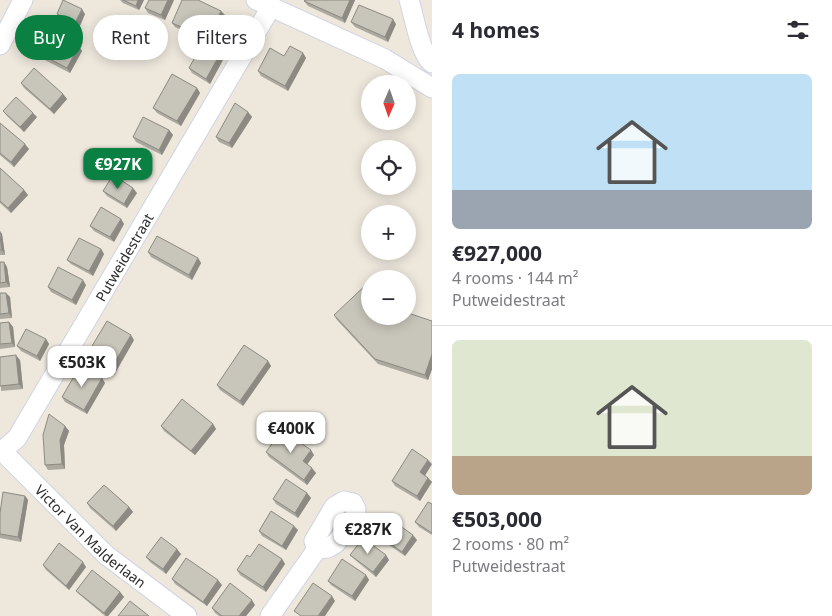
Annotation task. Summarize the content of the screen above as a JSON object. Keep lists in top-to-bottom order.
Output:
{
  "streets": {
    "street": ["Putweidestraat", "Victor Van Malderlaan"]
  },
  "crossings": [
    ["Putweidestraat", "Victor Van Malderlaan"]
  ],
  "north": "bottom",
  "page": {
    "heading": "4 homes",
    "chip": ["Buy", "Rent", "Filters"],
    "list": [
      {
        "name": "€927,000",
        "note": "4 rooms · 144 m² · Putweidestraat"
      },
      {
        "name": "€503,000",
        "note": "2 rooms · 80 m² · Putweidestraat"
      }
    ],
    "map_buttons": ["+", "−"],
    "price": [
      "€927K",
      "€503K",
      "€400K",
      "€287K"
    ]
  }
}
